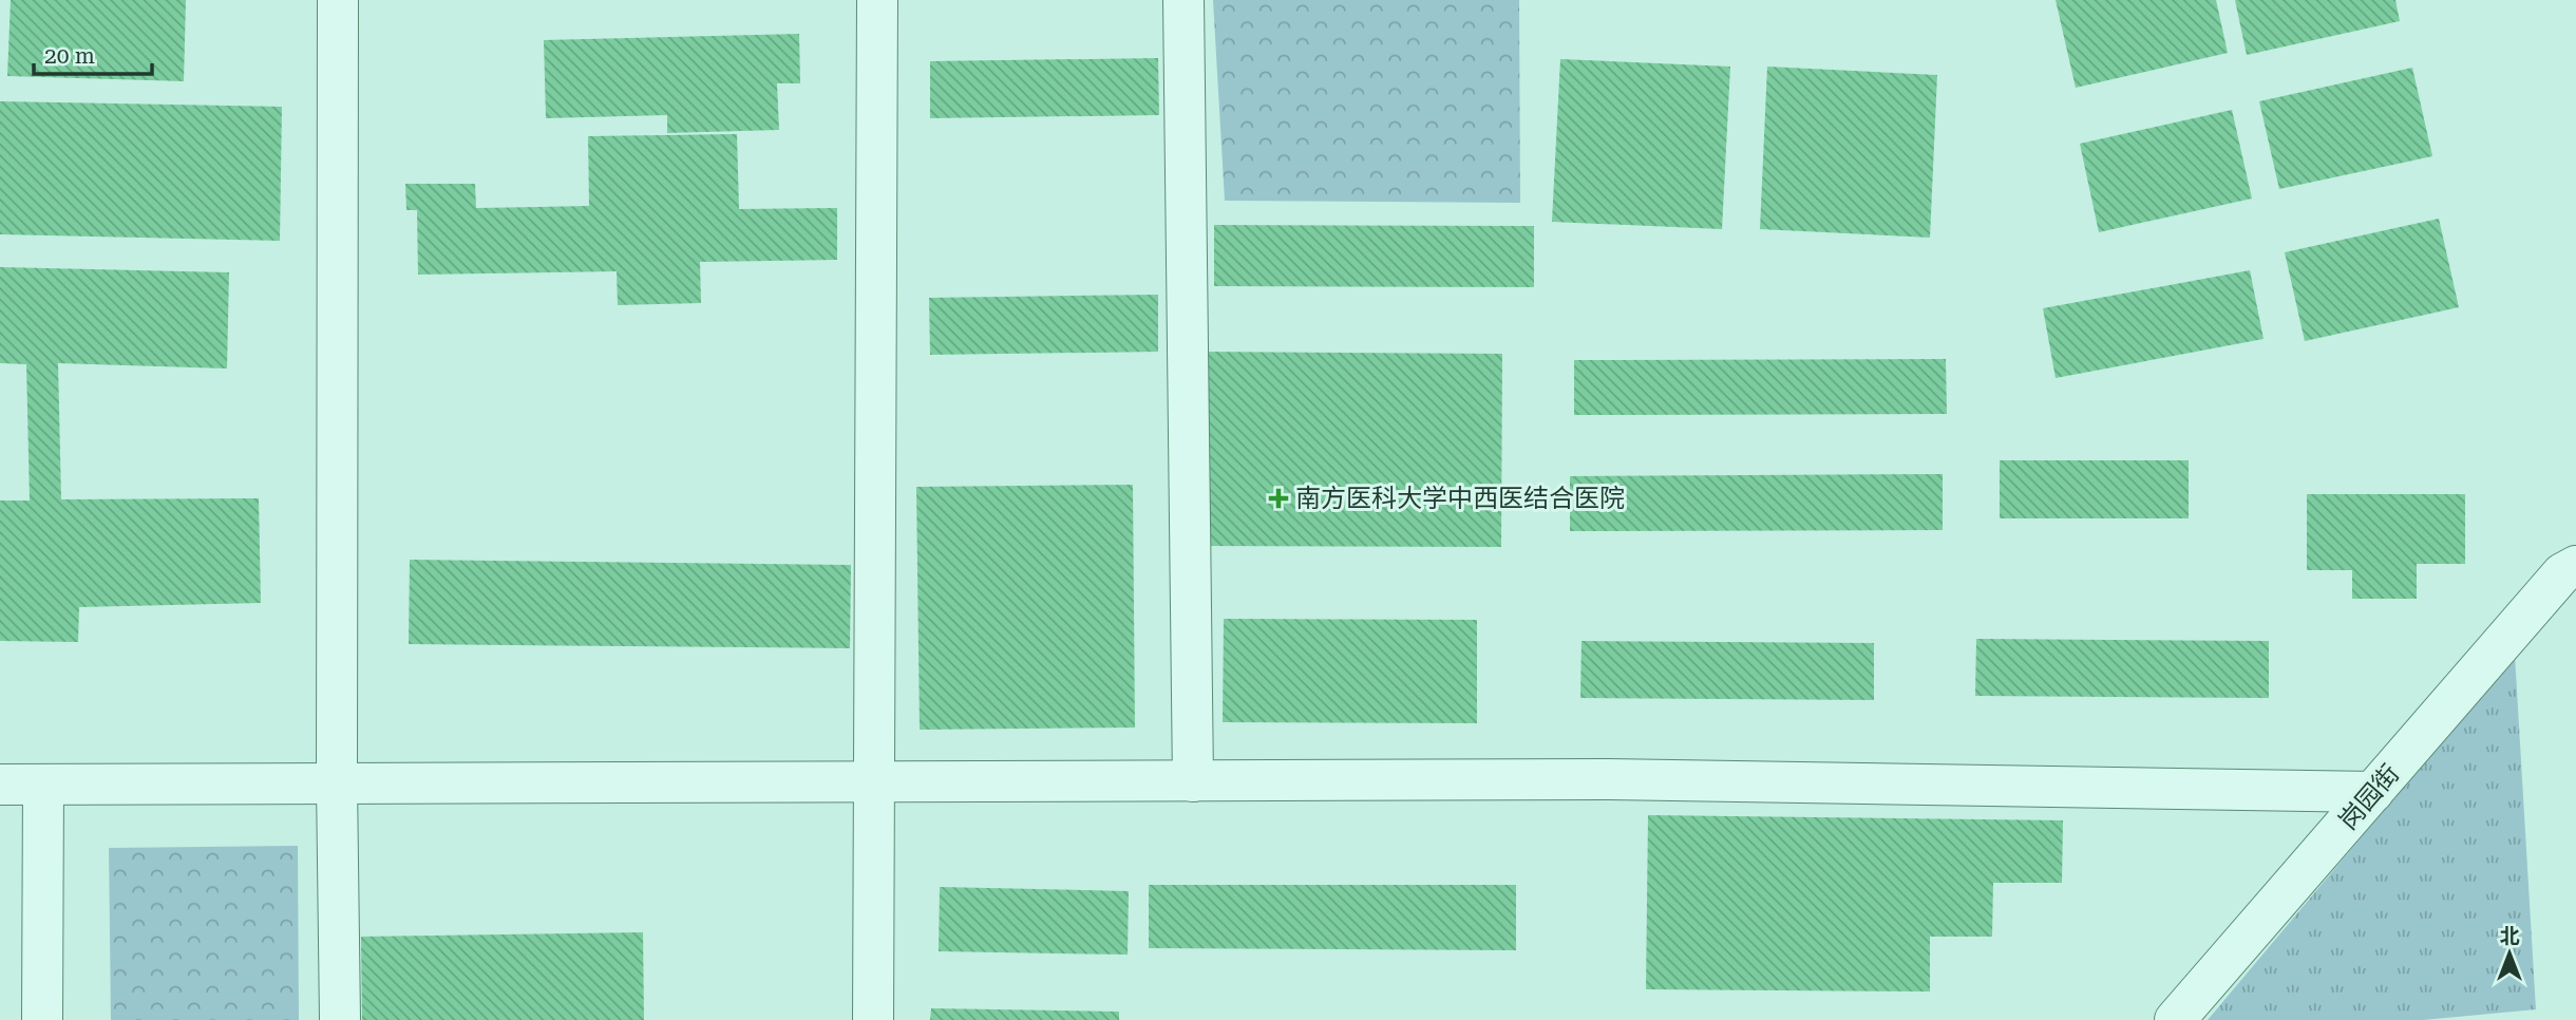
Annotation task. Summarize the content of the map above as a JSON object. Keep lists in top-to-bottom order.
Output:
{
  "streets": {
    "lane": ["岗园街"]
  },
  "places": {
    "health": ["南方医科大学中西医结合医院"]
  },
  "scale_bar": "20 m",
  "north": "top"
}
